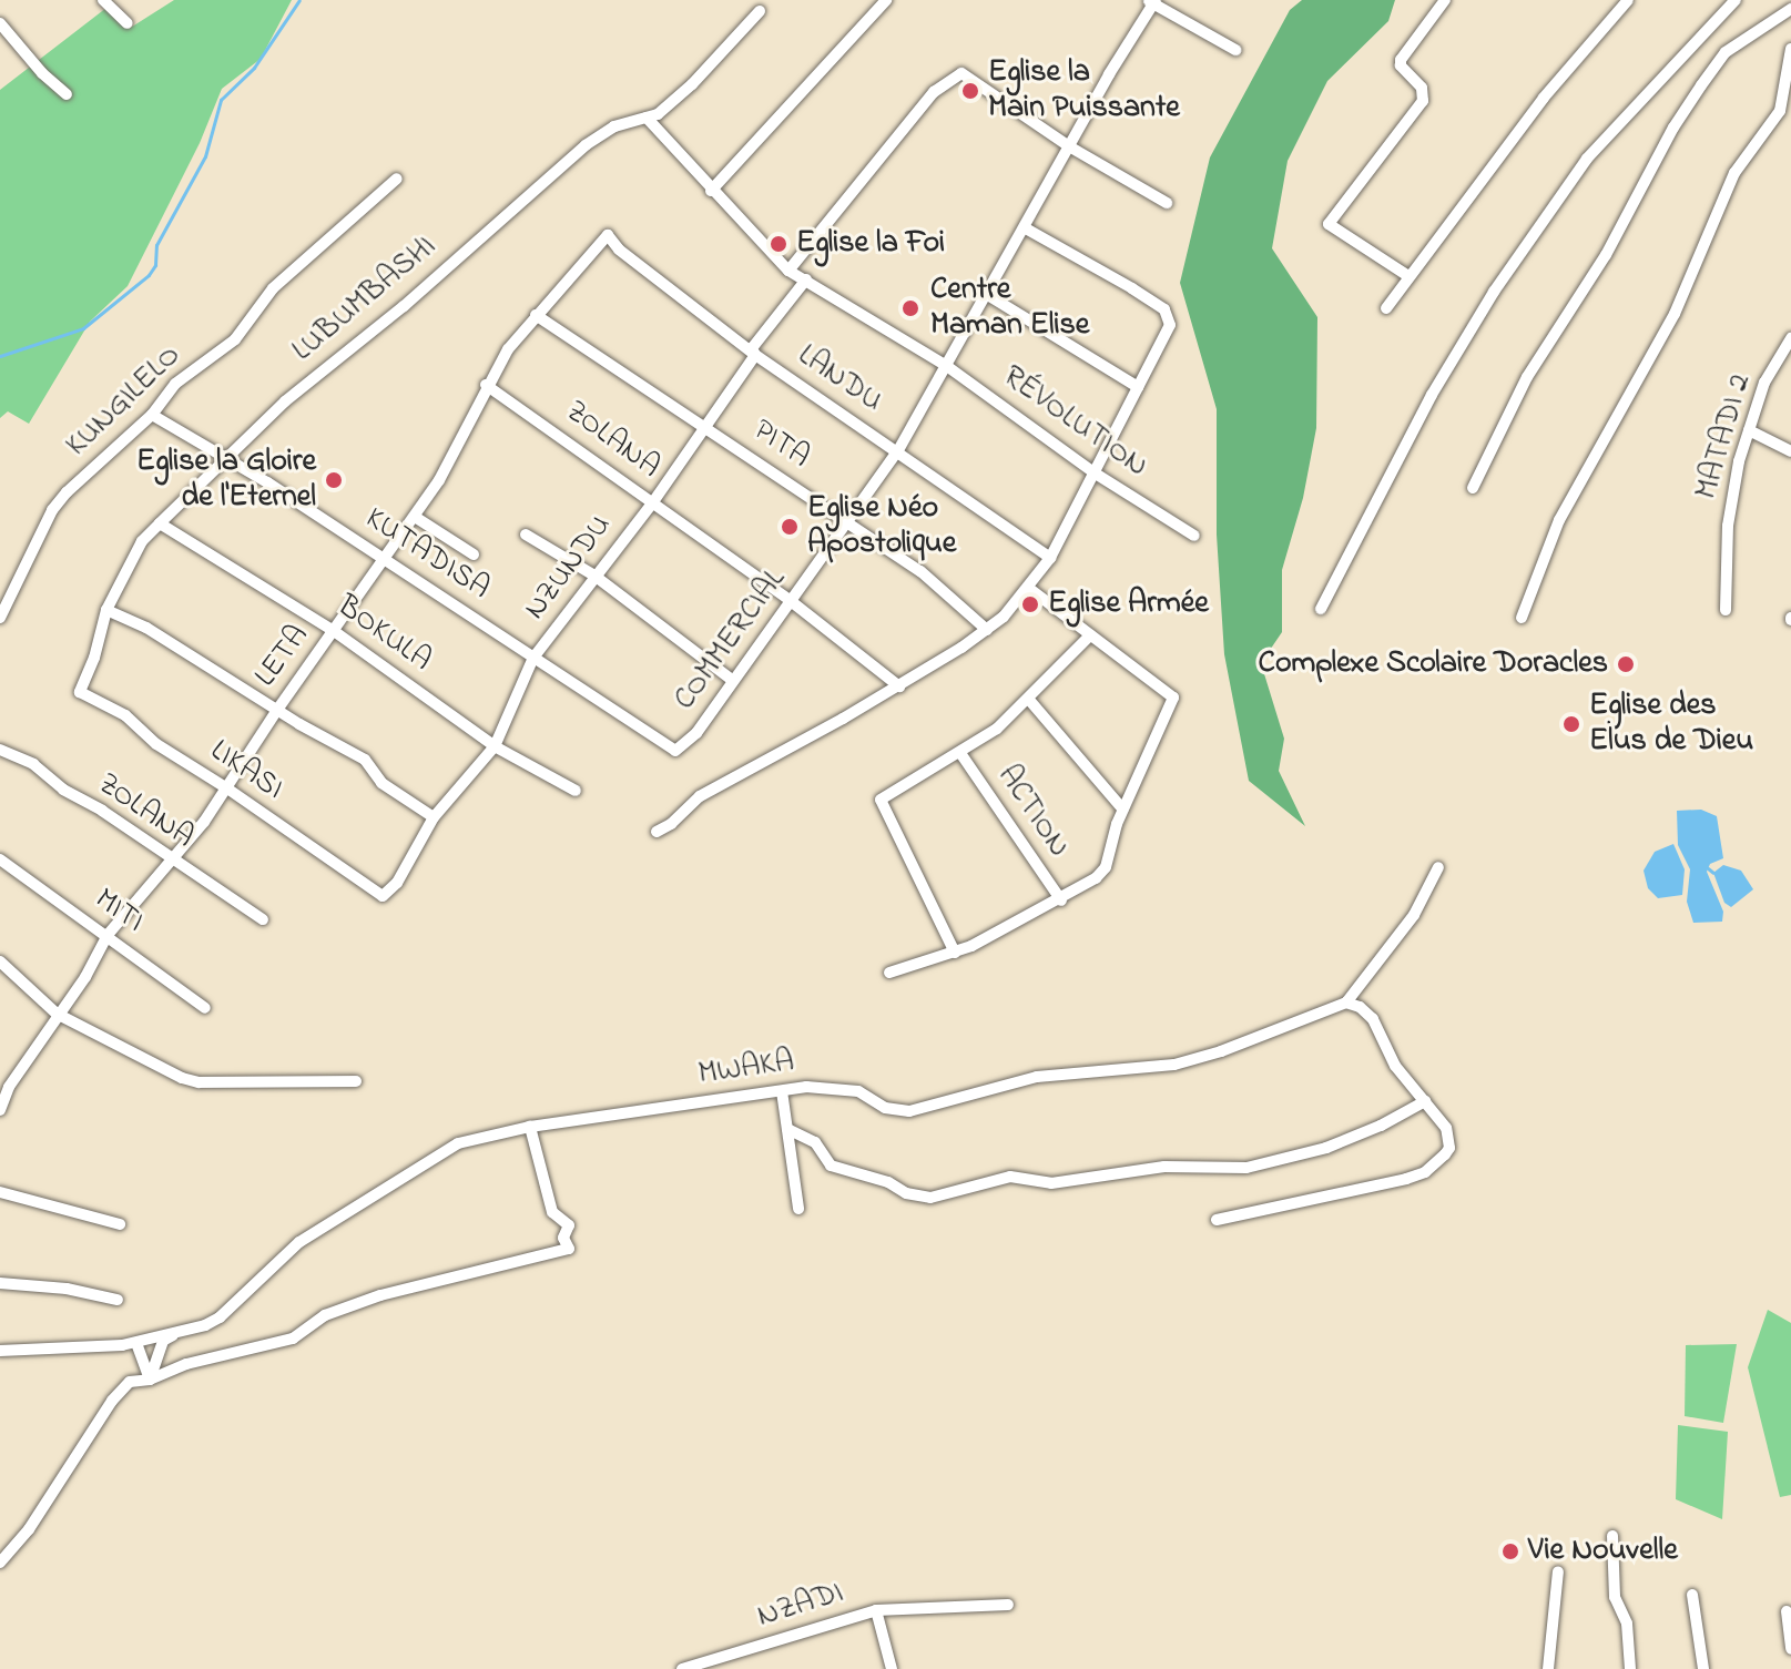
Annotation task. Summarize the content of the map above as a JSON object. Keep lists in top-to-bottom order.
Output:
{
  "streets": {
    "street": [
      "LUBUMBASHI",
      "LANDU",
      "KUNGILELO",
      "RÉVOLUTION",
      "MATADI 2",
      "ZOLANA",
      "PITA",
      "KUTADISA",
      "NZUNDU",
      "BOKULA",
      "COMMERCIAL",
      "LETA",
      "LIKASI",
      "ACTION",
      "MITI",
      "MWAKA",
      "NZADI"
    ]
  },
  "crossings": [
    ["LUBUMBASHI", "RÉVOLUTION"],
    ["LUBUMBASHI", "KUTADISA"],
    ["LUBUMBASHI", "BOKULA"],
    ["LUBUMBASHI", "LIKASI"],
    ["LANDU", "NZUNDU"],
    ["LANDU", "COMMERCIAL"],
    ["LANDU", "LETA"],
    ["KUNGILELO", "KUTADISA"],
    ["RÉVOLUTION", "NZUNDU"],
    ["RÉVOLUTION", "COMMERCIAL"],
    ["ZOLANA", "NZUNDU"],
    ["ZOLANA", "COMMERCIAL"],
    ["ZOLANA", "LETA"],
    ["PITA", "NZUNDU"],
    ["PITA", "COMMERCIAL"],
    ["PITA", "LETA"],
    ["KUTADISA", "NZUNDU"],
    ["KUTADISA", "COMMERCIAL"],
    ["KUTADISA", "LETA"],
    ["NZUNDU", "BOKULA"],
    ["NZUNDU", "LIKASI"],
    ["BOKULA", "LETA"],
    ["LETA", "LIKASI"],
    ["LETA", "MITI"]
  ],
  "places": [
    "Eglise la Main Puissante",
    "Eglise la Foi",
    "Centre Maman Elise",
    "Eglise la Gloire de l'Eternel",
    "Eglise Néo Apostolique",
    "Eglise Armée",
    "Complexe Scolaire Doracles",
    "Eglise des Elus de Dieu",
    "Vie Nouvelle"
  ]
}
